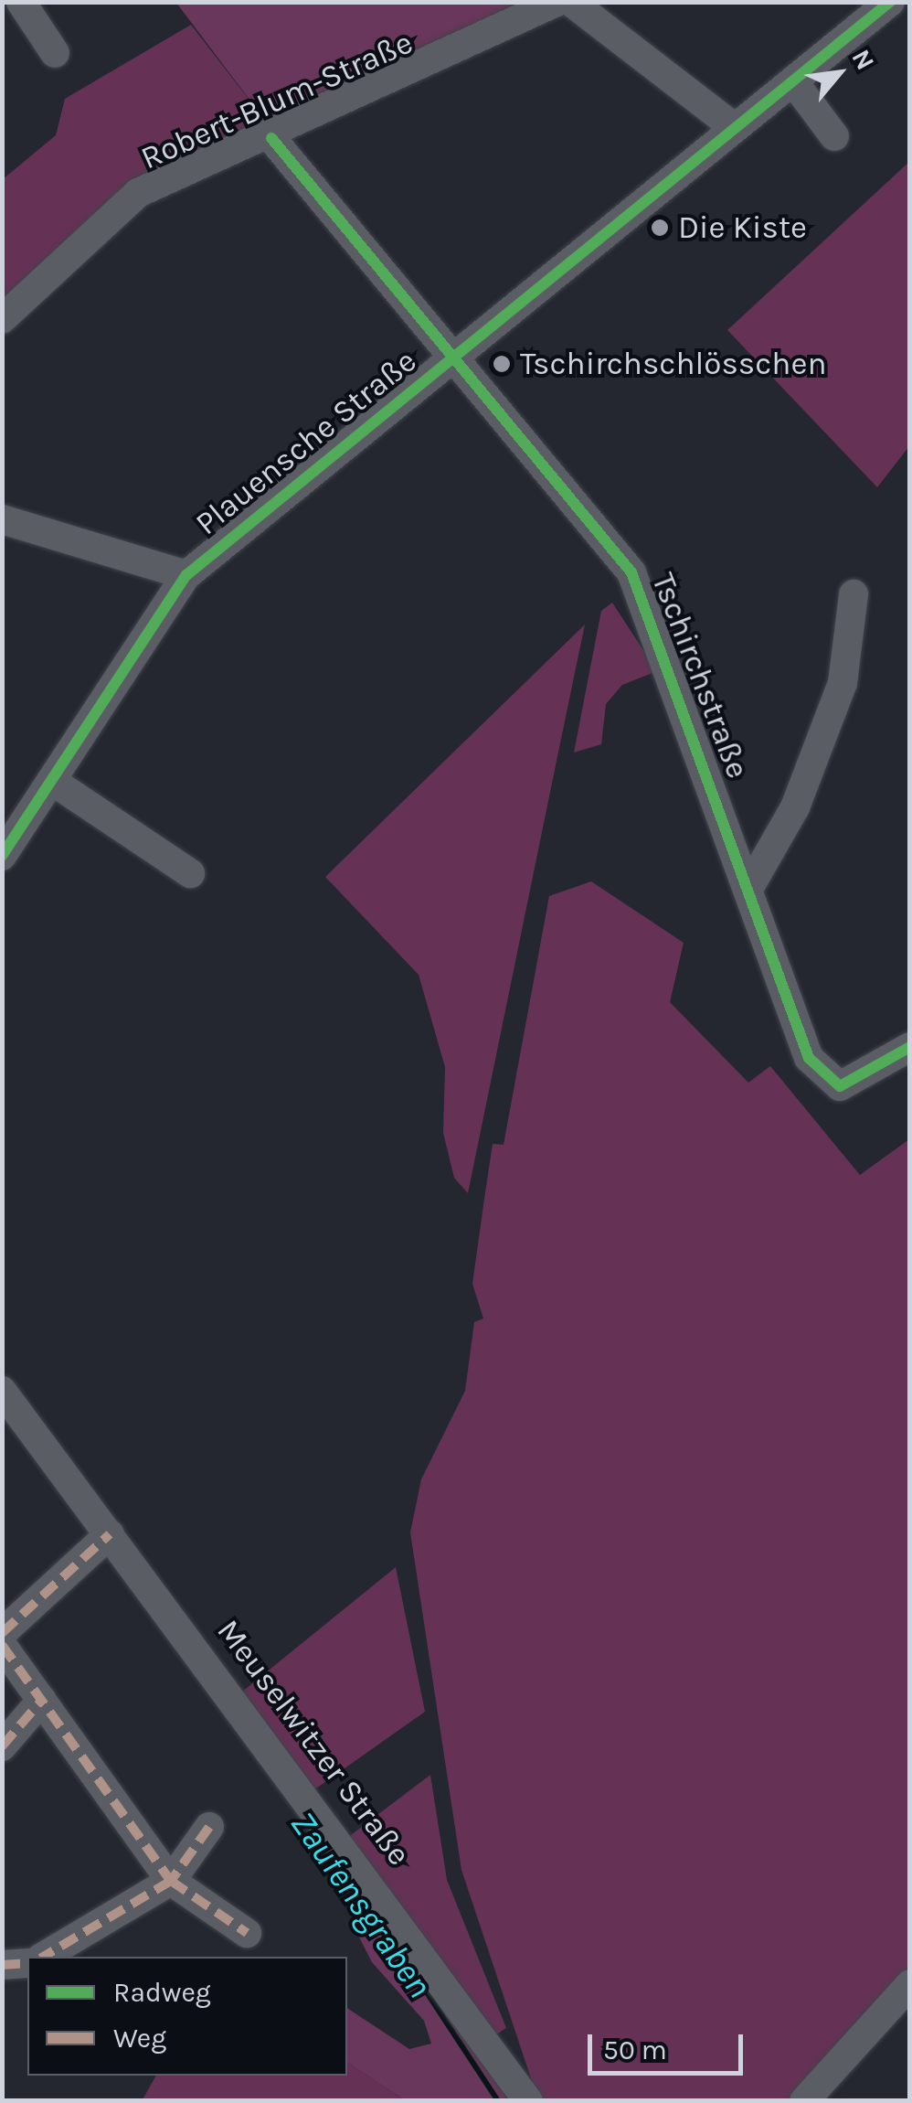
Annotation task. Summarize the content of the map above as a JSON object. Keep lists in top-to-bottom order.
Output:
{
  "streets": {
    "street": [
      "Robert-Blum-Straße",
      "Plauensche Straße",
      "Tschirchstraße",
      "Meuselwitzer Straße"
    ]
  },
  "crossings": [
    ["Robert-Blum-Straße", "Tschirchstraße"],
    ["Plauensche Straße", "Tschirchstraße"]
  ],
  "water": ["Zaufensgraben"],
  "places": ["Die Kiste", "Tschirchschlösschen"],
  "legend": ["Radweg", "Weg"],
  "scale_bar": "50 m",
  "north": "top right"
}
